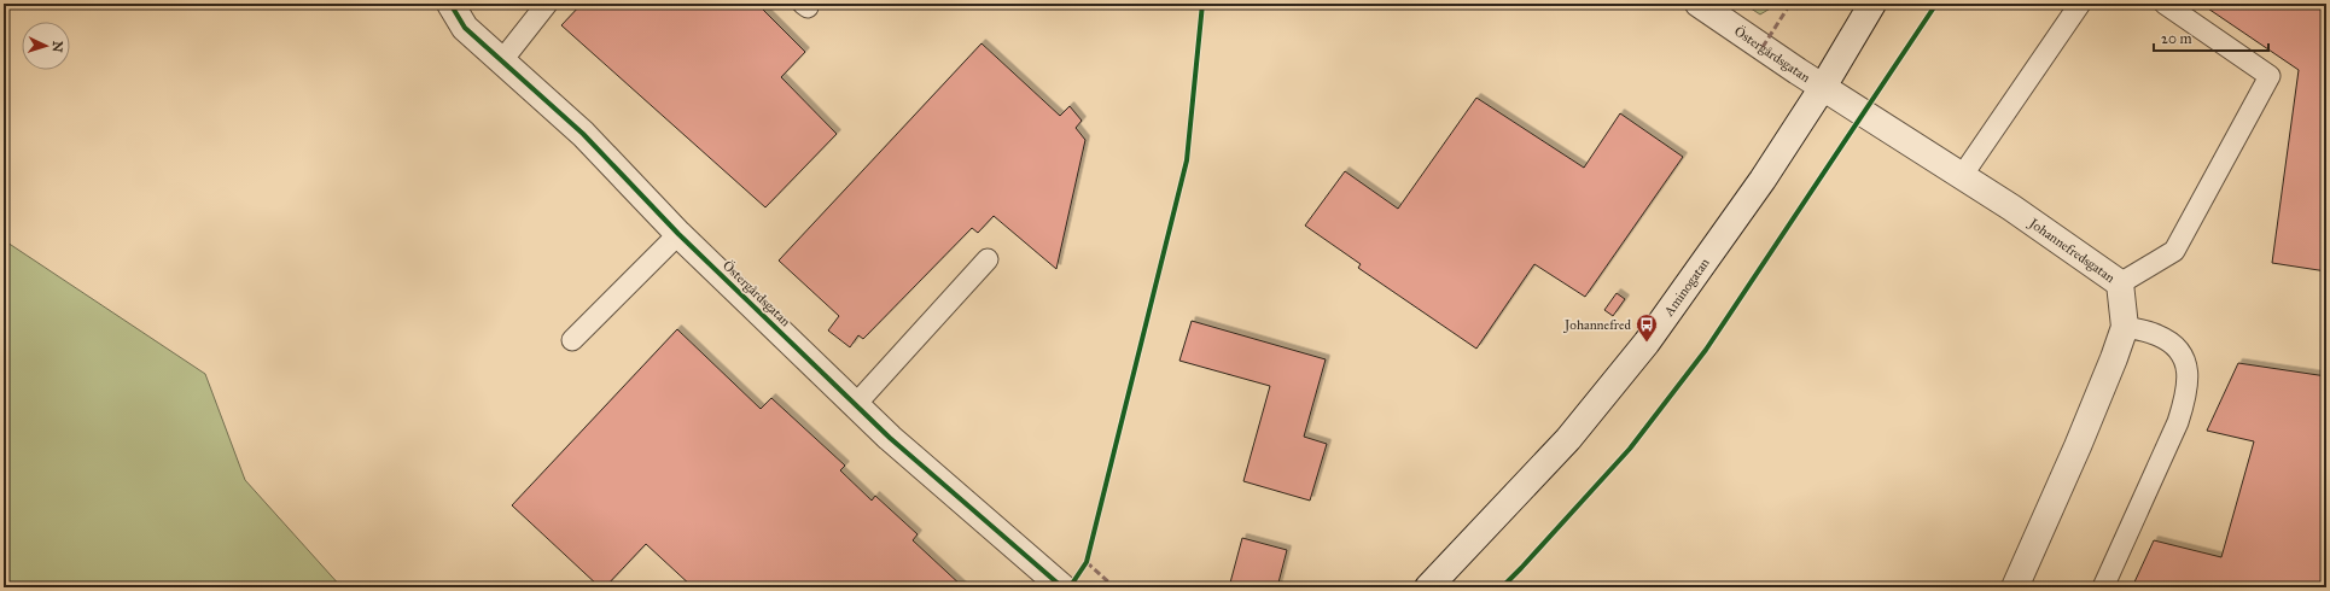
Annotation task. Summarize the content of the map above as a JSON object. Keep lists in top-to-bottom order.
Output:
{
  "streets": {
    "street": ["Östergårdsgatan", "Johannefredsgatan", "Aminogatan"]
  },
  "crossings": [
    ["Östergårdsgatan", "Johannefredsgatan"],
    ["Östergårdsgatan", "Aminogatan"],
    ["Johannefredsgatan", "Aminogatan"]
  ],
  "places": {
    "bus stop": ["Johannefred"]
  },
  "scale_bar": "20 m",
  "north": "right"
}
